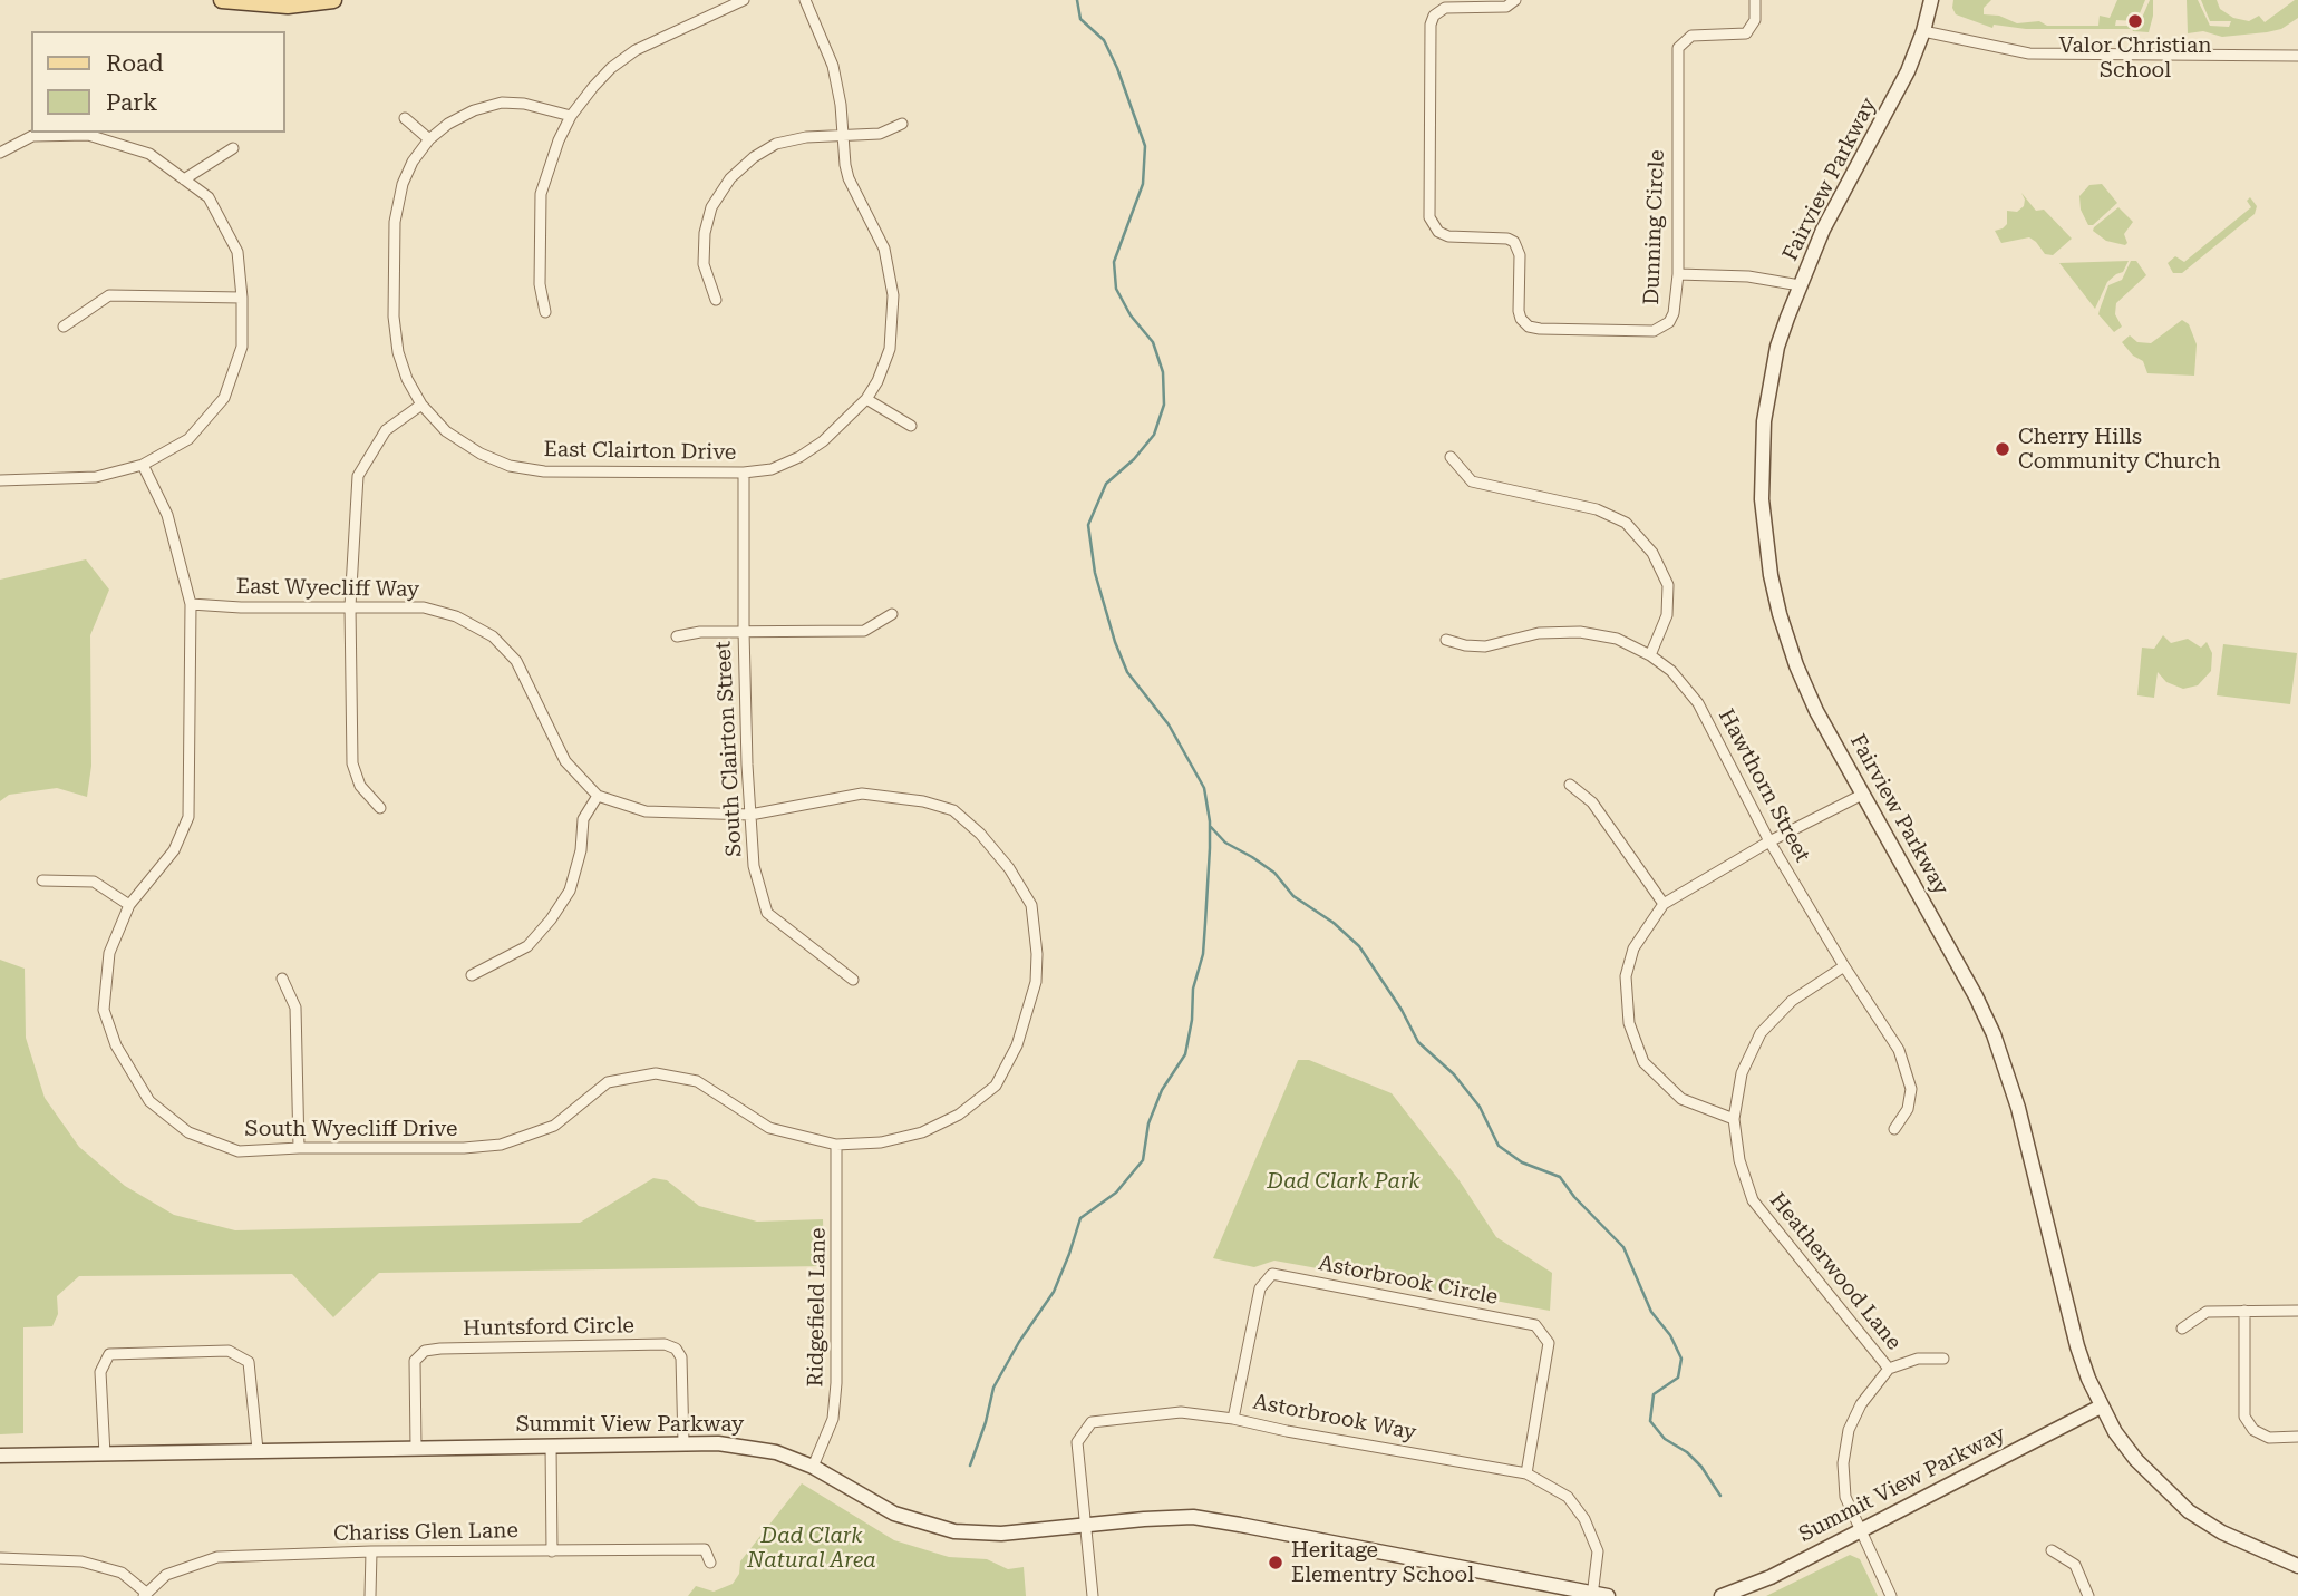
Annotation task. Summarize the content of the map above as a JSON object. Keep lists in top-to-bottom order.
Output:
{
  "streets": {
    "street": [
      "Fairview Parkway",
      "Dunning Circle",
      "East Clairton Drive",
      "East Wyecliff Way",
      "South Clairton Street",
      "Hawthorn Street",
      "South Wyecliff Drive",
      "Heatherwood Lane",
      "Astorbrook Circle",
      "Ridgefield Lane",
      "Huntsford Circle",
      "Astorbrook Way",
      "Summit View Parkway",
      "Chariss Glen Lane"
    ]
  },
  "crossings": [
    ["Fairview Parkway", "Summit View Parkway"],
    ["East Clairton Drive", "South Clairton Street"],
    ["East Wyecliff Way", "South Clairton Street"],
    ["East Wyecliff Way", "South Wyecliff Drive"],
    ["East Wyecliff Way", "Ridgefield Lane"],
    ["Hawthorn Street", "Heatherwood Lane"],
    ["South Wyecliff Drive", "Ridgefield Lane"],
    ["Astorbrook Circle", "Astorbrook Way"],
    ["Ridgefield Lane", "Summit View Parkway"],
    ["Huntsford Circle", "Summit View Parkway"],
    ["Astorbrook Way", "Summit View Parkway"]
  ],
  "parks": ["Dad Clark Park", "Dad Clark Natural Area"],
  "places": ["Valor Christian School", "Cherry Hills Community Church", "Heritage Elementry School"],
  "legend": ["Road", "Park"]
}
